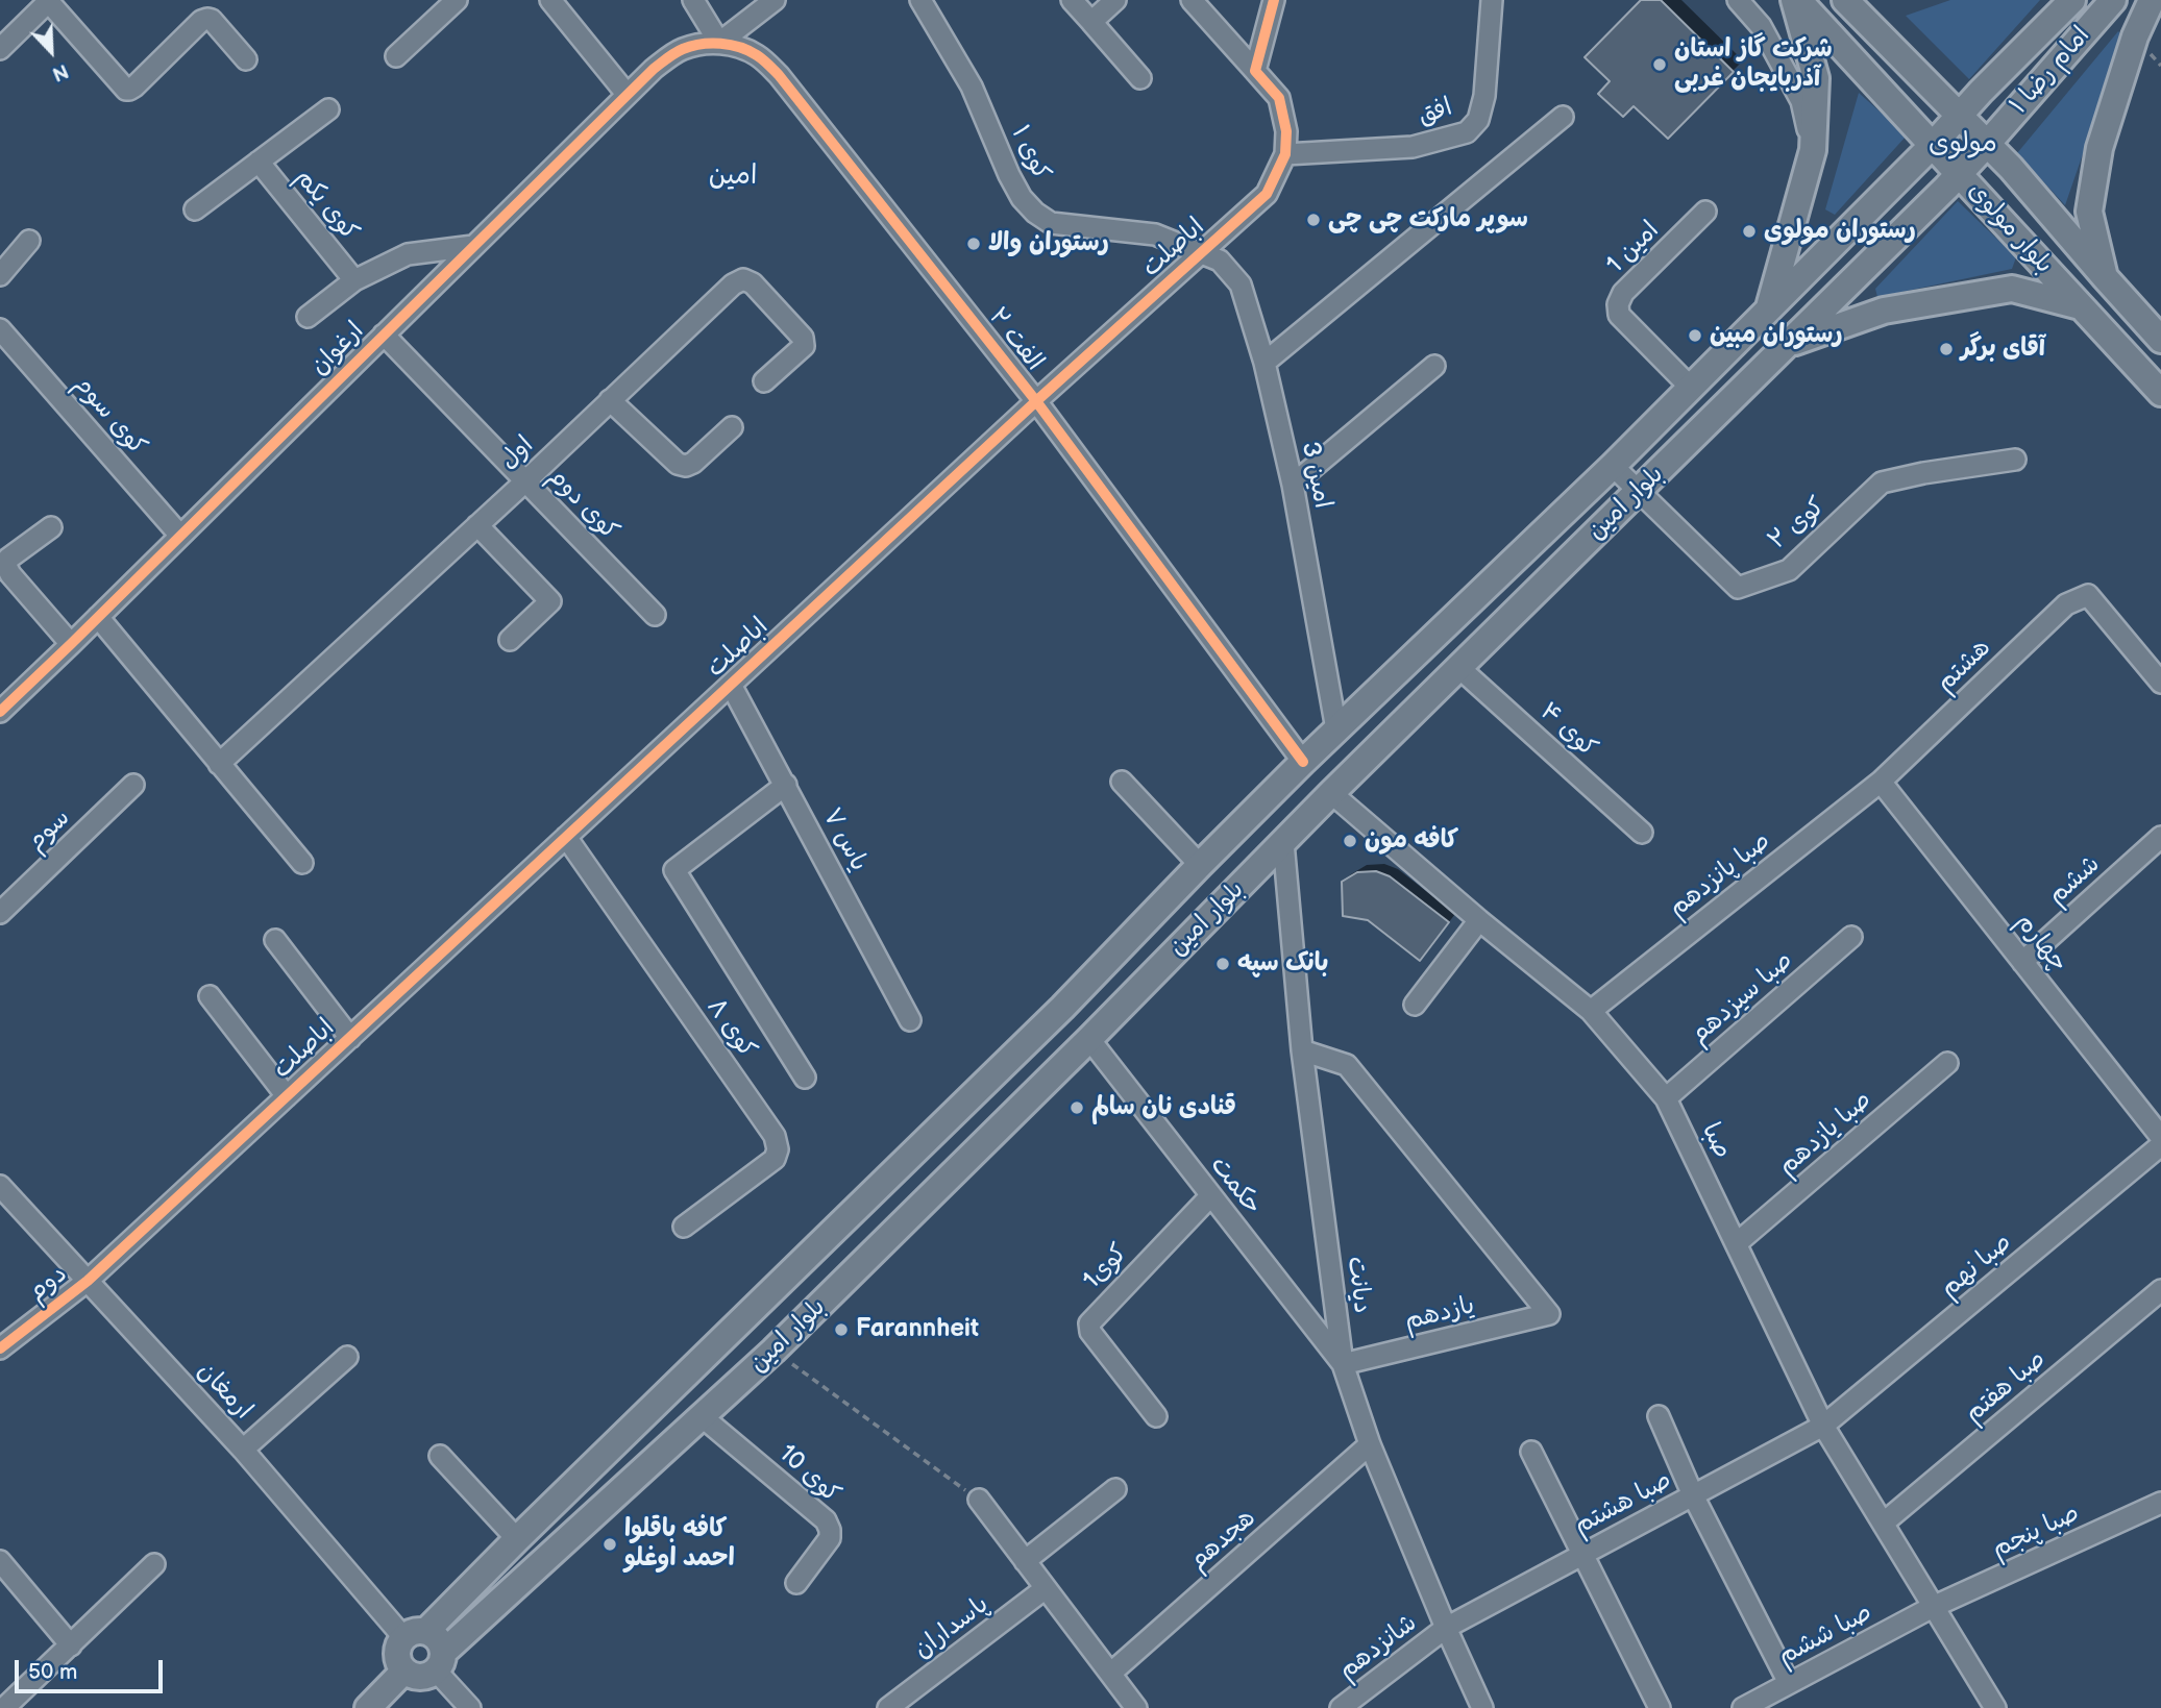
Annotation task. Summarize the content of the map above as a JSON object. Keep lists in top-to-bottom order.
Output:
{
  "streets": {
    "main road": ["امام رضا ۱", "بلوار مولوی", "بلوار امین"],
    "street": [
      "افق",
      "کوی ۱",
      "کوی یکم",
      "اباصلت",
      "امین 1",
      "الفت ۲",
      "ارغوان",
      "کوی سوم",
      "اول",
      "امین 3",
      "کوی دوم",
      "کوی ۲",
      "هشتم",
      "کوی ۴",
      "سوم",
      "یاس ۷",
      "صبا پانزدهم",
      "ششم",
      "چهارم",
      "صبا سیزدهم",
      "کوی ۸",
      "صبا یازدهم",
      "صبا",
      "حکمت",
      "صبا نهم",
      "کوی1",
      "دوم",
      "دیانت",
      "یازدهم",
      "صبا هفتم",
      "ارمغان",
      "کوی 10",
      "صبا هشتم",
      "صبا پنجم",
      "هجدهم",
      "پاسداران",
      "صبا ششم",
      "شانزدهم"
    ]
  },
  "crossings": [
    ["امام رضا ۱", "بلوار مولوی"],
    ["امام رضا ۱", "بلوار امین"],
    ["افق", "اباصلت"],
    ["کوی ۱", "اباصلت"],
    ["کوی ۱", "امین 3"],
    ["بلوار مولوی", "بلوار امین"],
    ["اباصلت", "الفت ۲"],
    ["اباصلت", "امین 3"],
    ["اباصلت", "یاس ۷"],
    ["اباصلت", "کوی ۸"],
    ["اباصلت", "دوم"],
    ["اباصلت", "ارمغان"],
    ["امین 1", "بلوار امین"],
    ["الفت ۲", "ارغوان"],
    ["الفت ۲", "بلوار امین"],
    ["ارغوان", "کوی سوم"],
    ["ارغوان", "کوی دوم"],
    ["اول", "کوی دوم"],
    ["امین 3", "بلوار امین"],
    ["بلوار امین", "کوی ۲"],
    ["بلوار امین", "کوی ۴"],
    ["بلوار امین", "صبا"],
    ["بلوار امین", "حکمت"],
    ["بلوار امین", "دیانت"],
    ["بلوار امین", "ارمغان"],
    ["بلوار امین", "کوی 10"],
    ["هشتم", "صبا پانزدهم"],
    ["هشتم", "چهارم"],
    ["صبا پانزدهم", "چهارم"],
    ["صبا پانزدهم", "صبا"],
    ["ششم", "چهارم"],
    ["صبا سیزدهم", "صبا"],
    ["صبا یازدهم", "صبا"],
    ["صبا", "صبا نهم"],
    ["صبا", "صبا هفتم"],
    ["صبا", "صبا هشتم"],
    ["صبا", "صبا پنجم"],
    ["صبا", "صبا ششم"],
    ["حکمت", "کوی1"],
    ["حکمت", "دیانت"],
    ["حکمت", "یازدهم"],
    ["صبا نهم", "صبا هشتم"],
    ["دوم", "ارمغان"],
    ["دیانت", "یازدهم"],
    ["دیانت", "صبا هشتم"],
    ["دیانت", "هجدهم"],
    ["دیانت", "شانزدهم"],
    ["صبا هشتم", "شانزدهم"],
    ["صبا پنجم", "صبا ششم"]
  ],
  "districts": ["مولوی", "امین"],
  "places": [
    "شرکت گاز استان آذربایجان غربی",
    "سوپر مارکت چی چی",
    "رستوران مولوی",
    "رستوران والا",
    "رستوران مبین",
    "آقاى برگر",
    "کافه مون",
    "بانک سپه",
    "قنادی نان سالم",
    "Farannheit",
    "کافه باقلوا احمد اوغلو"
  ],
  "scale_bar": "50 m",
  "north": "bottom right"
}
